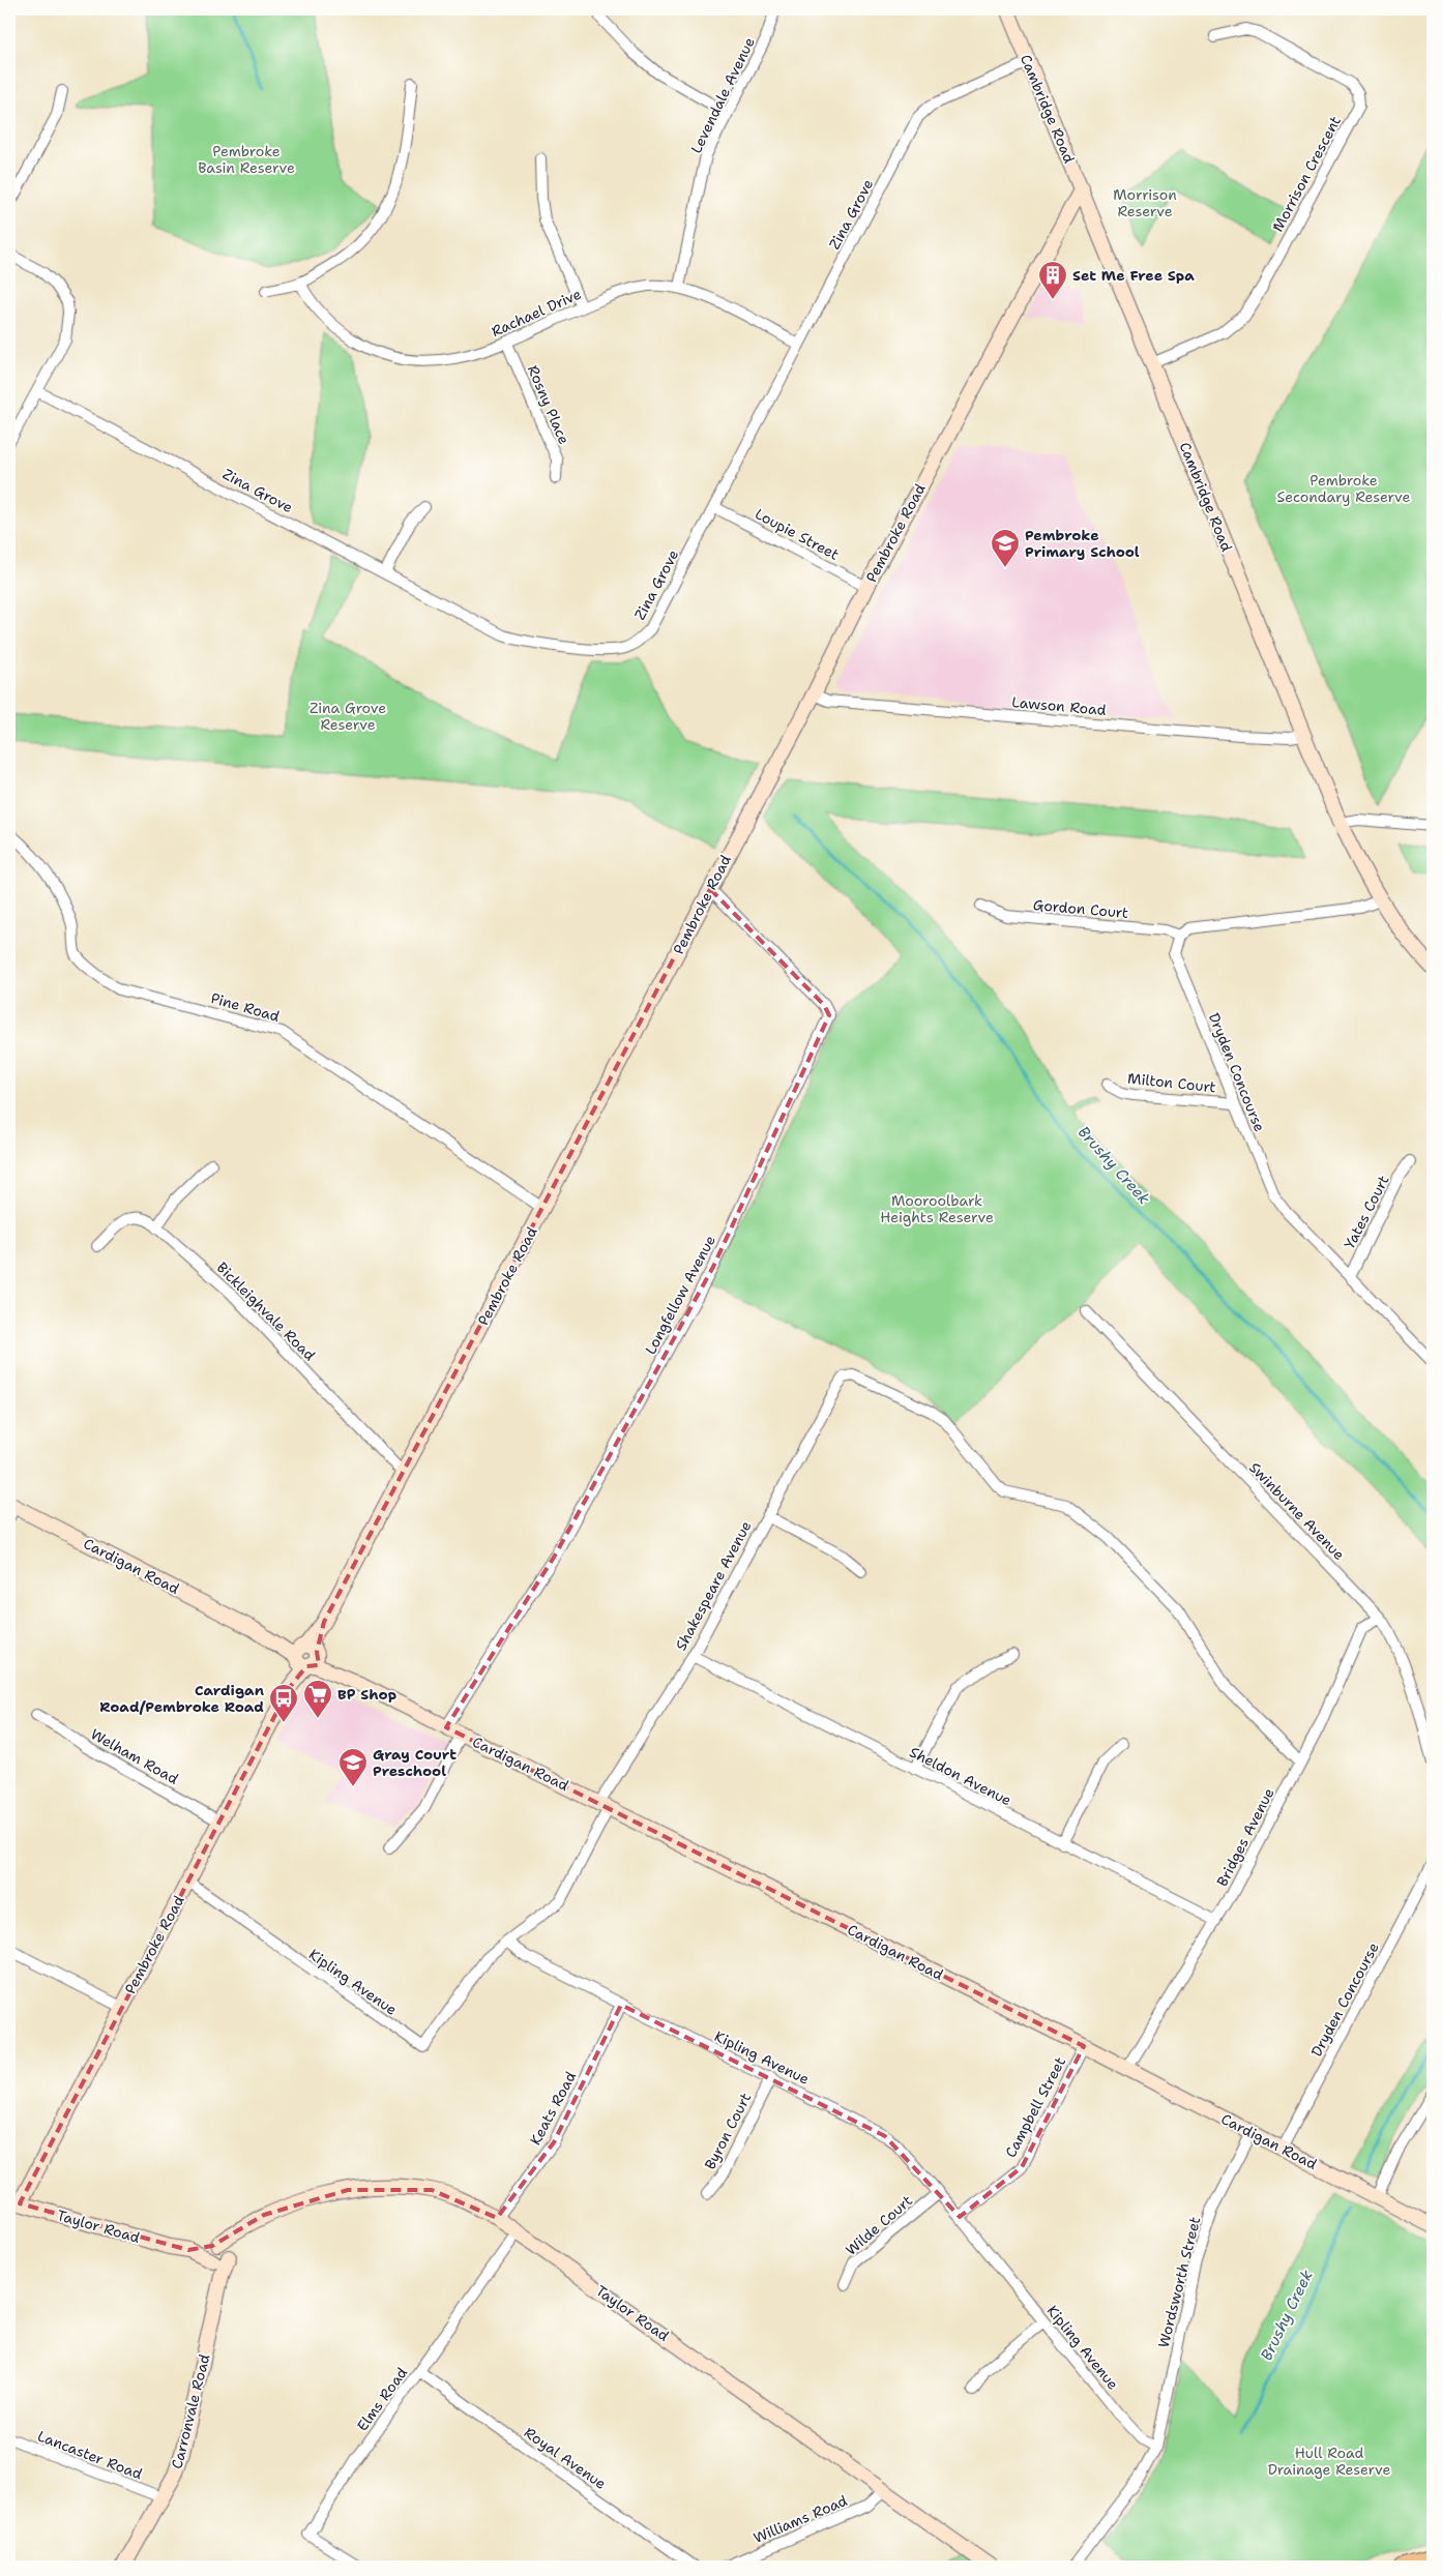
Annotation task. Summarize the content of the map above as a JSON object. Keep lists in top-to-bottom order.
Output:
{
  "streets": {
    "street": [
      "Levendale Avenue",
      "Cambridge Road",
      "Morrison Crescent",
      "Zina Grove",
      "Rachael Drive",
      "Rosny Place",
      "Pembroke Road",
      "Loupie Street",
      "Lawson Road",
      "Gordon Court",
      "Pine Road",
      "Dryden Concourse",
      "Milton Court",
      "Yates Court",
      "Longfellow Avenue",
      "Bickleighvale Road",
      "Swinburne Avenue",
      "Cardigan Road",
      "Shakespeare Avenue",
      "Welham Road",
      "Sheldon Avenue",
      "Bridges Avenue",
      "Kipling Avenue",
      "Campbell Street",
      "Keats Road",
      "Byron Court",
      "Wilde Court",
      "Taylor Road",
      "Wordsworth Street",
      "Elms Road",
      "Carronvale Road",
      "Lancaster Road",
      "Royal Avenue",
      "Williams Road"
    ]
  },
  "crossings": [
    ["Levendale Avenue", "Rachael Drive"],
    ["Cambridge Road", "Morrison Crescent"],
    ["Cambridge Road", "Zina Grove"],
    ["Cambridge Road", "Pembroke Road"],
    ["Cambridge Road", "Lawson Road"],
    ["Zina Grove", "Rachael Drive"],
    ["Zina Grove", "Loupie Street"],
    ["Rachael Drive", "Rosny Place"],
    ["Pembroke Road", "Loupie Street"],
    ["Pembroke Road", "Lawson Road"],
    ["Pembroke Road", "Pine Road"],
    ["Pembroke Road", "Longfellow Avenue"],
    ["Pembroke Road", "Bickleighvale Road"],
    ["Pembroke Road", "Cardigan Road"],
    ["Pembroke Road", "Welham Road"],
    ["Pembroke Road", "Kipling Avenue"],
    ["Pembroke Road", "Taylor Road"],
    ["Gordon Court", "Dryden Concourse"],
    ["Dryden Concourse", "Milton Court"],
    ["Dryden Concourse", "Yates Court"],
    ["Dryden Concourse", "Cardigan Road"],
    ["Longfellow Avenue", "Cardigan Road"],
    ["Swinburne Avenue", "Bridges Avenue"],
    ["Cardigan Road", "Shakespeare Avenue"],
    ["Cardigan Road", "Bridges Avenue"],
    ["Cardigan Road", "Campbell Street"],
    ["Cardigan Road", "Wordsworth Street"],
    ["Shakespeare Avenue", "Sheldon Avenue"],
    ["Shakespeare Avenue", "Bridges Avenue"],
    ["Shakespeare Avenue", "Kipling Avenue"],
    ["Sheldon Avenue", "Bridges Avenue"],
    ["Kipling Avenue", "Campbell Street"],
    ["Kipling Avenue", "Keats Road"],
    ["Kipling Avenue", "Byron Court"],
    ["Kipling Avenue", "Wilde Court"],
    ["Kipling Avenue", "Wordsworth Street"],
    ["Keats Road", "Taylor Road"],
    ["Taylor Road", "Elms Road"],
    ["Taylor Road", "Carronvale Road"],
    ["Taylor Road", "Williams Road"],
    ["Elms Road", "Royal Avenue"],
    ["Carronvale Road", "Lancaster Road"]
  ],
  "water": ["Brushy Creek"],
  "parks": [
    "Pembroke Basin Reserve",
    "Morrison Reserve",
    "Pembroke Secondary Reserve",
    "Zina Grove Reserve",
    "Mooroolbark Heights Reserve",
    "Hull Road Drainage Reserve"
  ],
  "places": {
    "building": ["Set Me Free Spa"],
    "school or university": ["Pembroke Primary School", "Gray Court Preschool"],
    "supermarket": ["BP Shop"],
    "bus stop": ["Cardigan Road/Pembroke Road"]
  }
}
